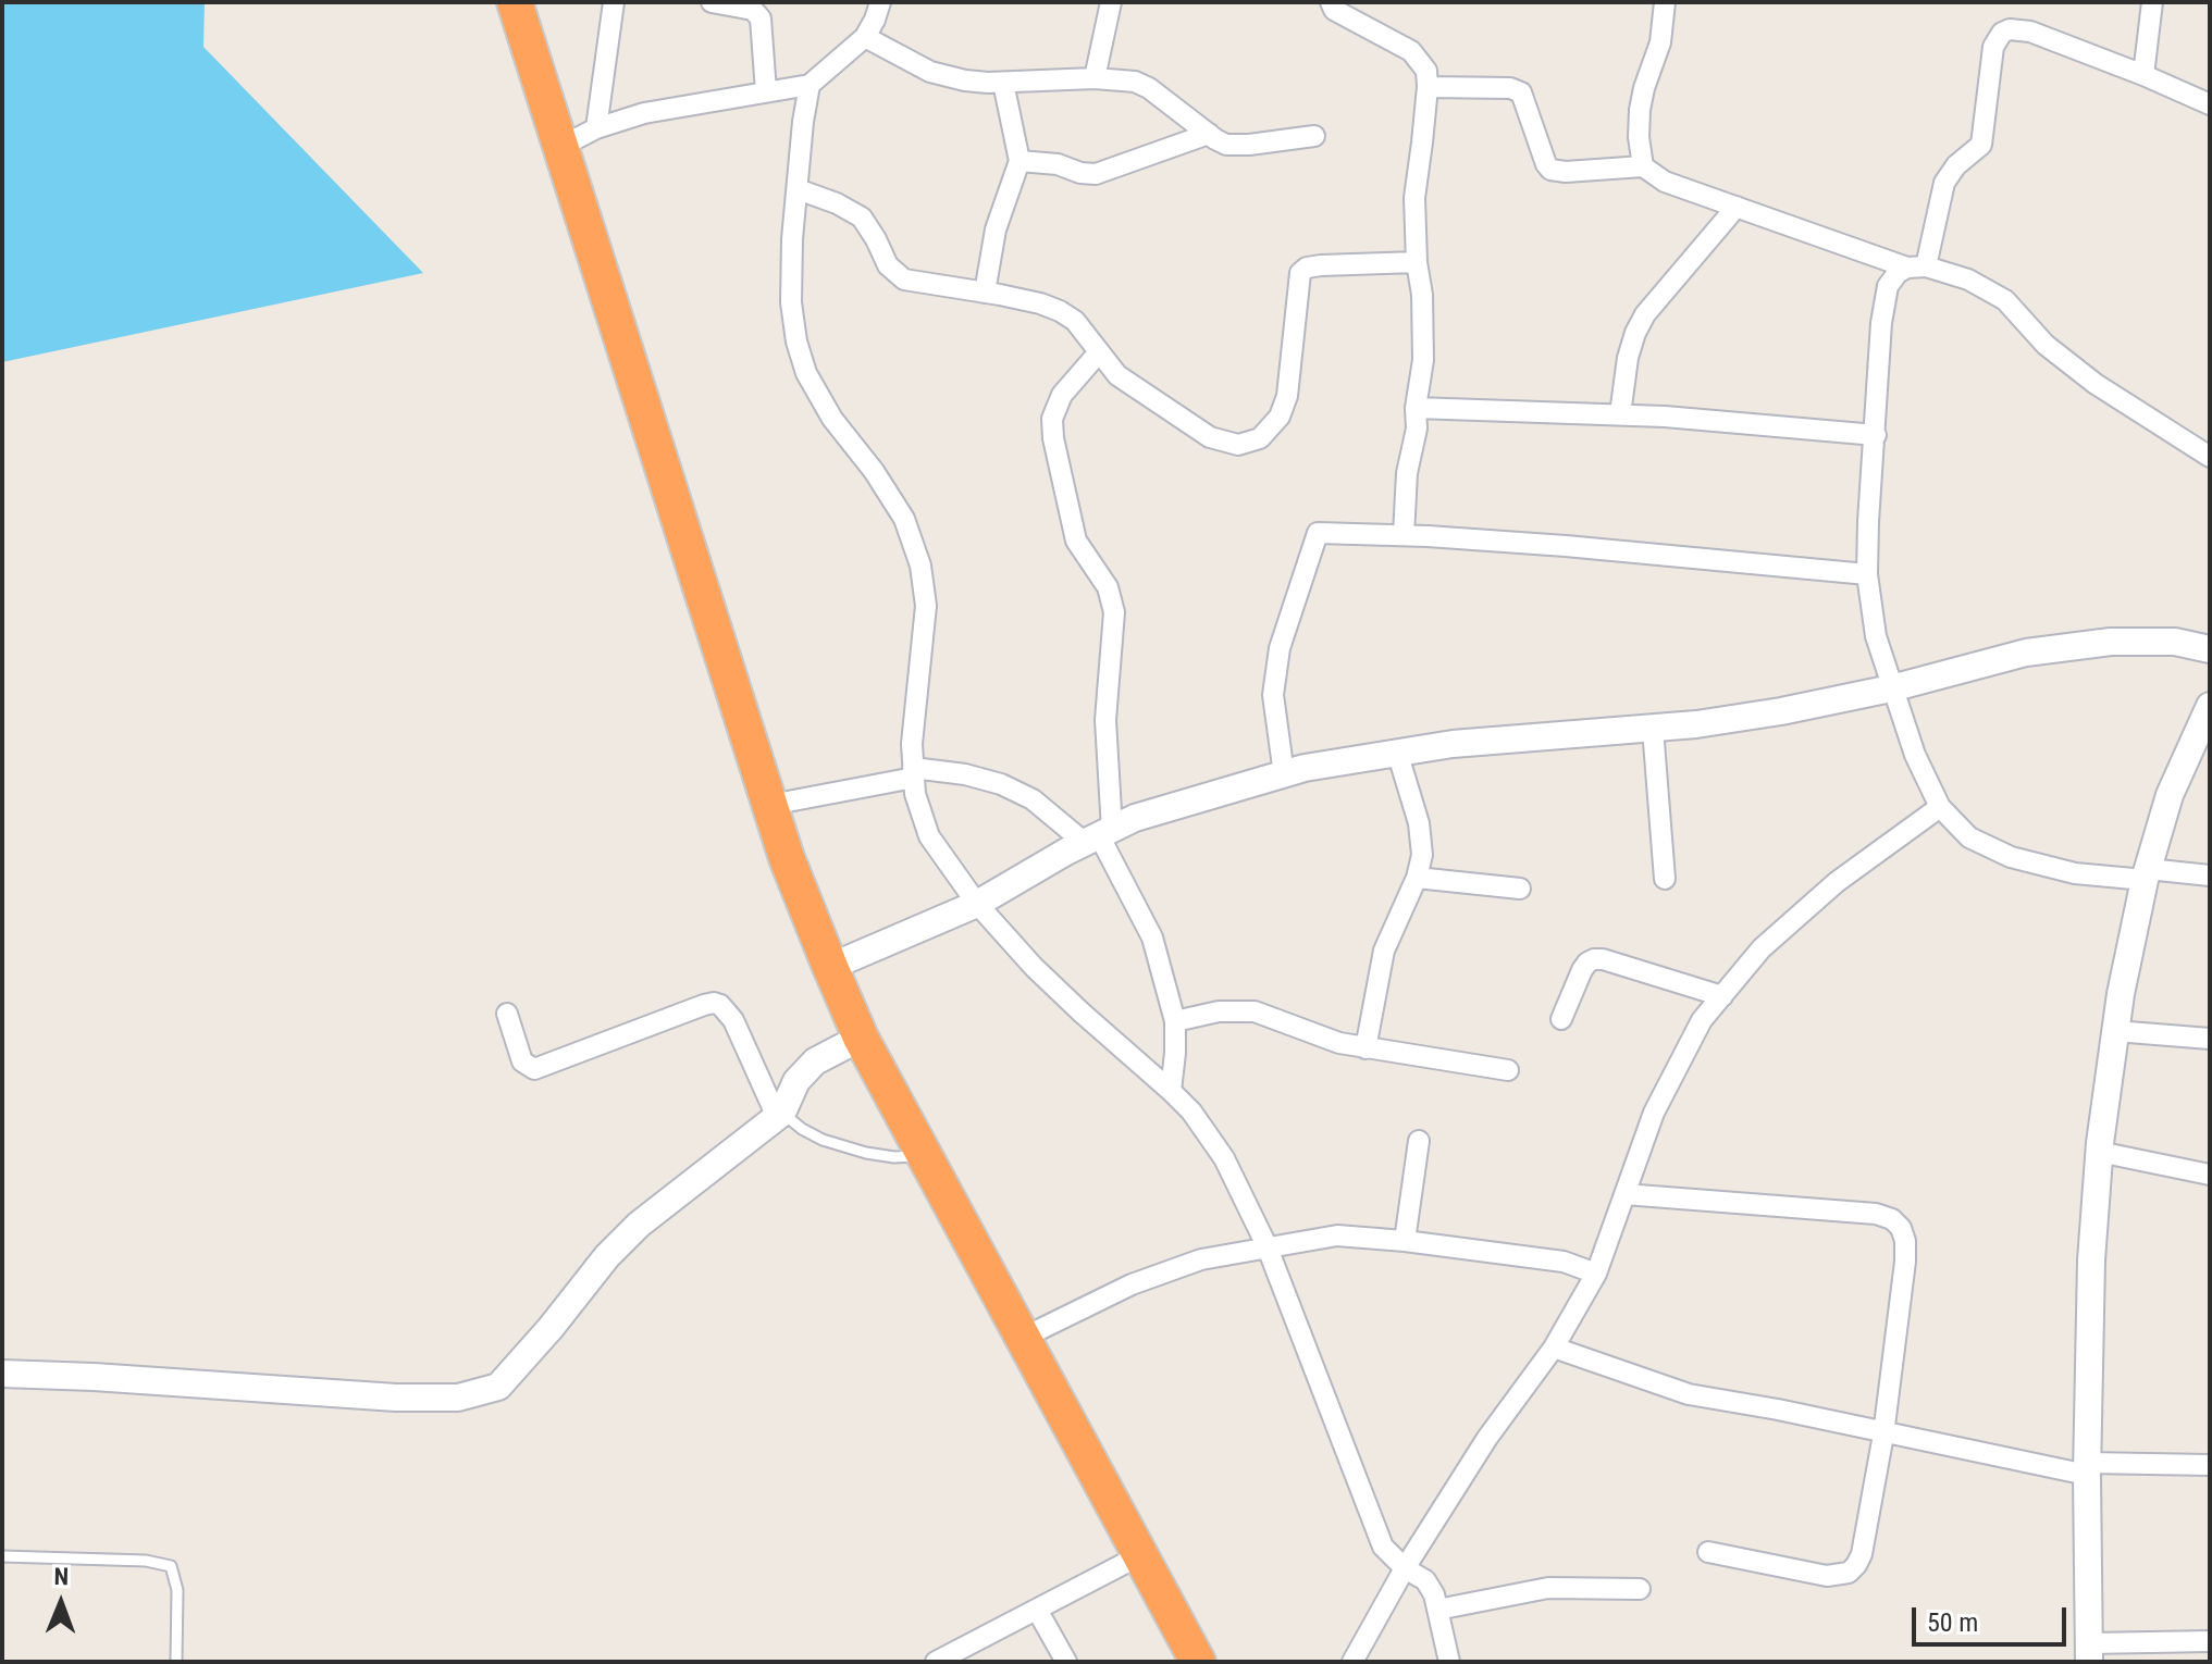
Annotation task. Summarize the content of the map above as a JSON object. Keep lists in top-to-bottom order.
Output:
{
  "scale_bar": "50 m",
  "north": "top"
}
